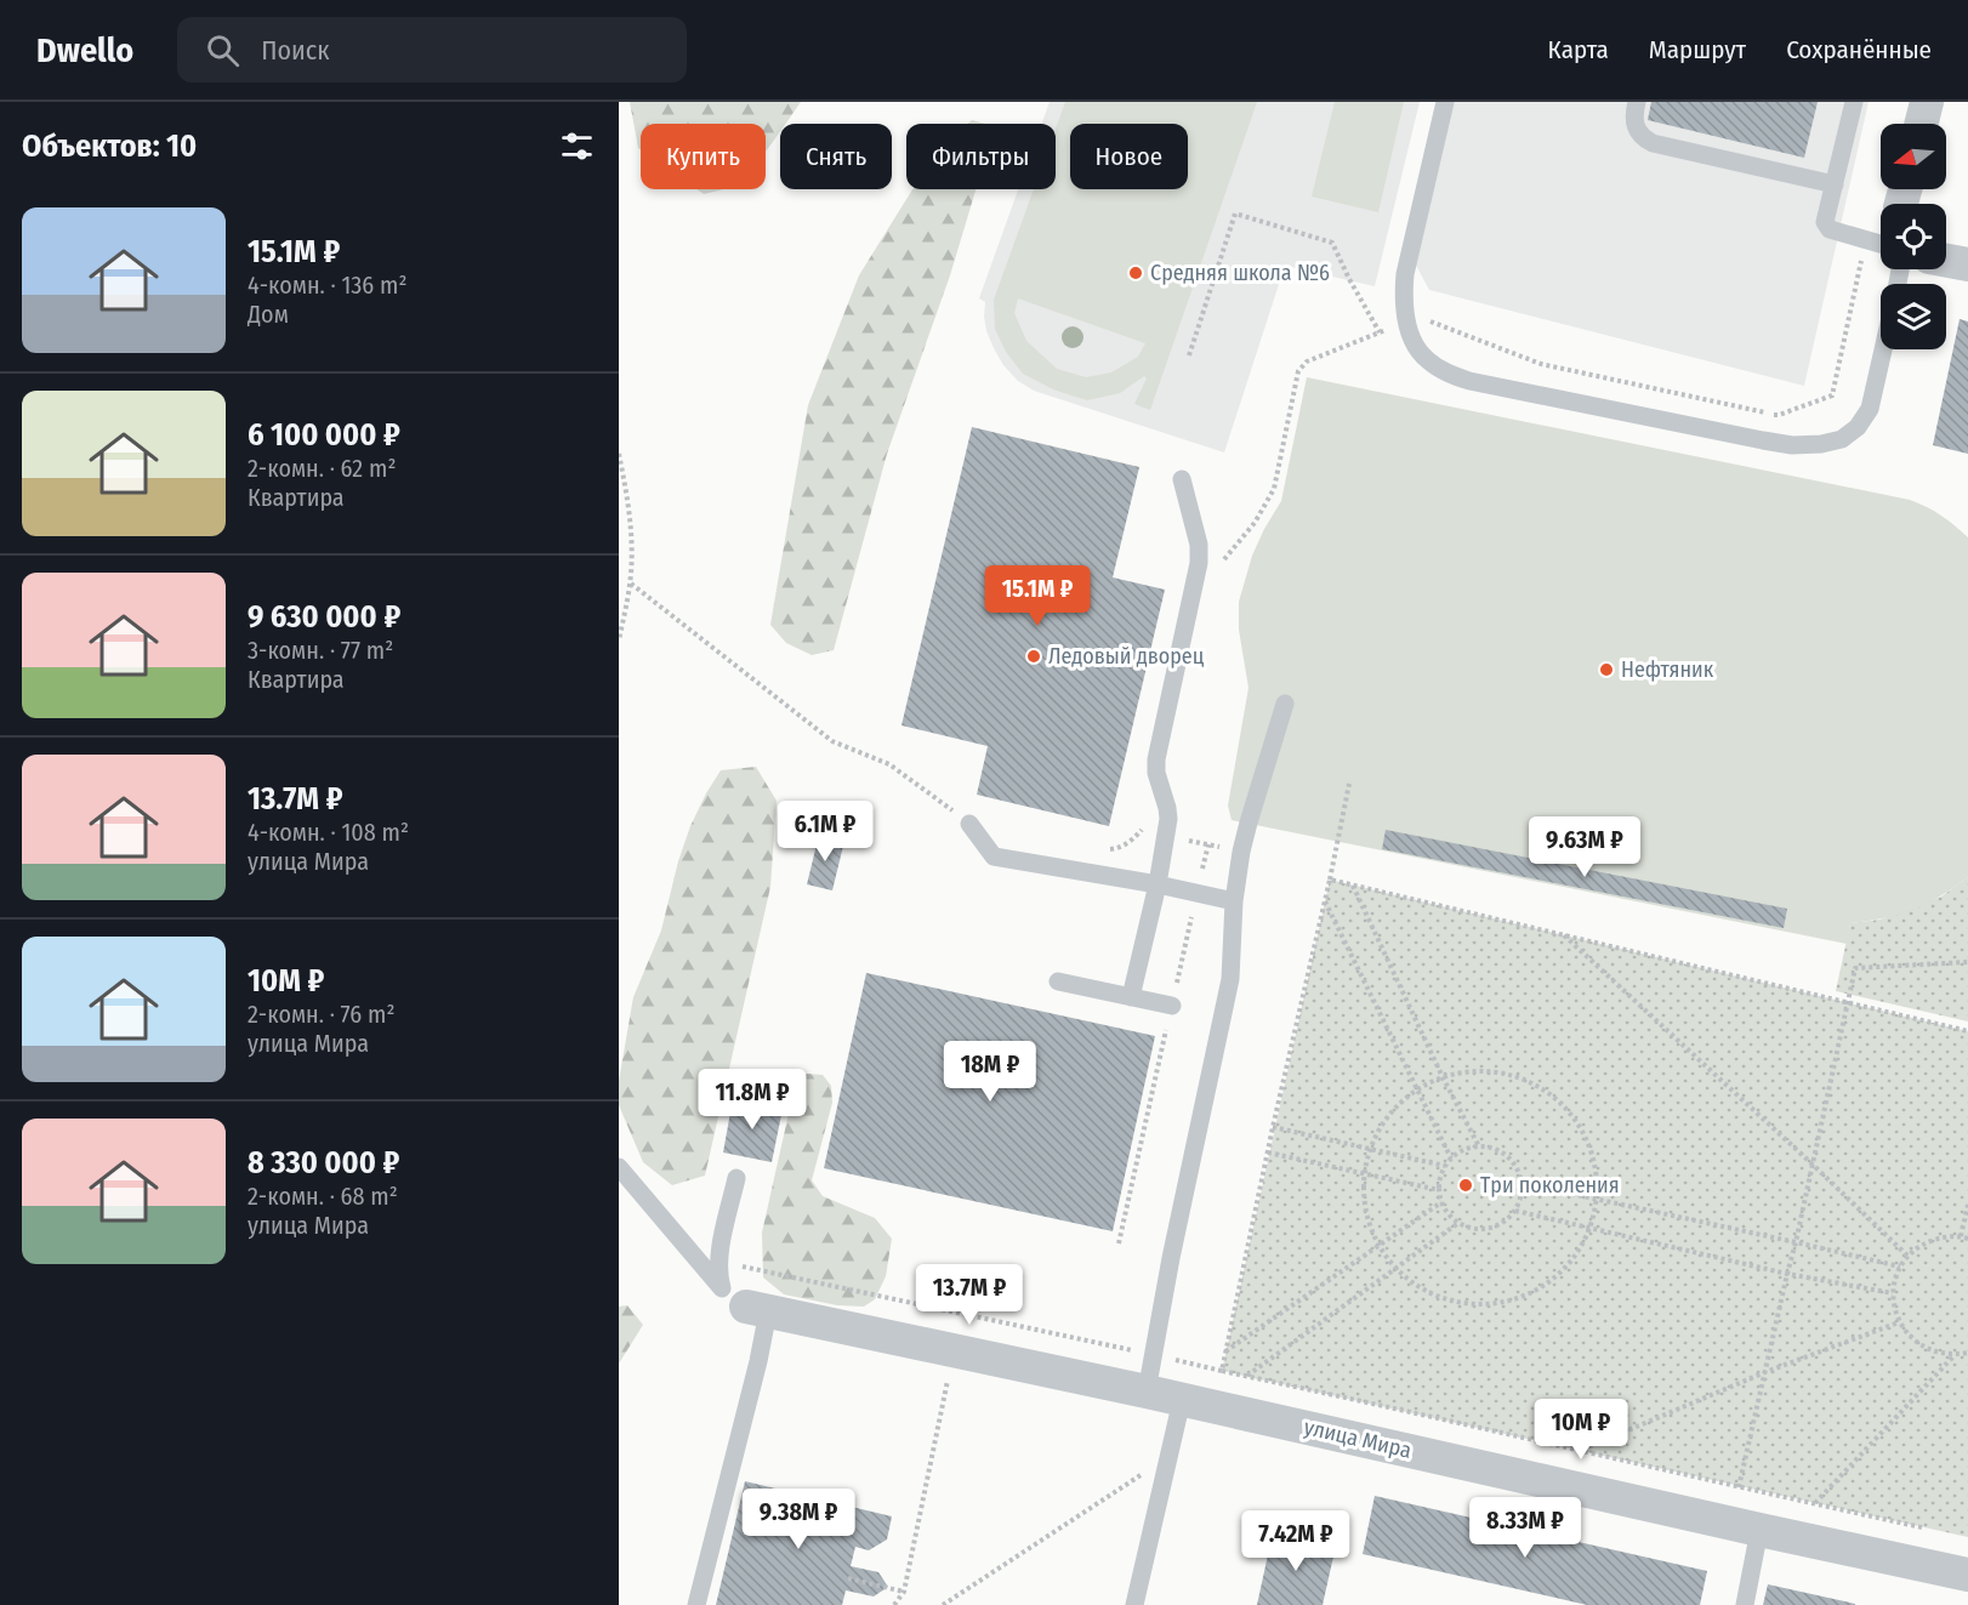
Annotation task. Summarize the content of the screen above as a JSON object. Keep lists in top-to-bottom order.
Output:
{
  "streets": {
    "street": ["улица Мира"]
  },
  "places": [
    "Средняя школа №6",
    "Ледовый дворец",
    "Нефтяник",
    "Три поколения"
  ],
  "north": "left",
  "page": {
    "header": "Dwello",
    "search": "Поиск",
    "nav": ["Карта", "Маршрут", "Сохранённые"],
    "heading": "Объектов: 10",
    "chip": [
      "Купить",
      "Снять",
      "Фильтры",
      "Новое"
    ],
    "list": [
      {
        "name": "15.1M ₽",
        "note": "4-комн. · 136 m² · Дом"
      },
      {
        "name": "6 100 000 ₽",
        "note": "2-комн. · 62 m² · Квартира"
      },
      {
        "name": "9 630 000 ₽",
        "note": "3-комн. · 77 m² · Квартира"
      },
      {
        "name": "13.7M ₽",
        "note": "4-комн. · 108 m² · улица Мира"
      },
      {
        "name": "10M ₽",
        "note": "2-комн. · 76 m² · улица Мира"
      },
      {
        "name": "8 330 000 ₽",
        "note": "2-комн. · 68 m² · улица Мира"
      }
    ],
    "price": [
      "15.1M ₽",
      "6.1M ₽",
      "9.63M ₽",
      "18M ₽",
      "11.8M ₽",
      "13.7M ₽",
      "10M ₽",
      "9.38M ₽",
      "8.33M ₽",
      "7.42M ₽"
    ]
  }
}
